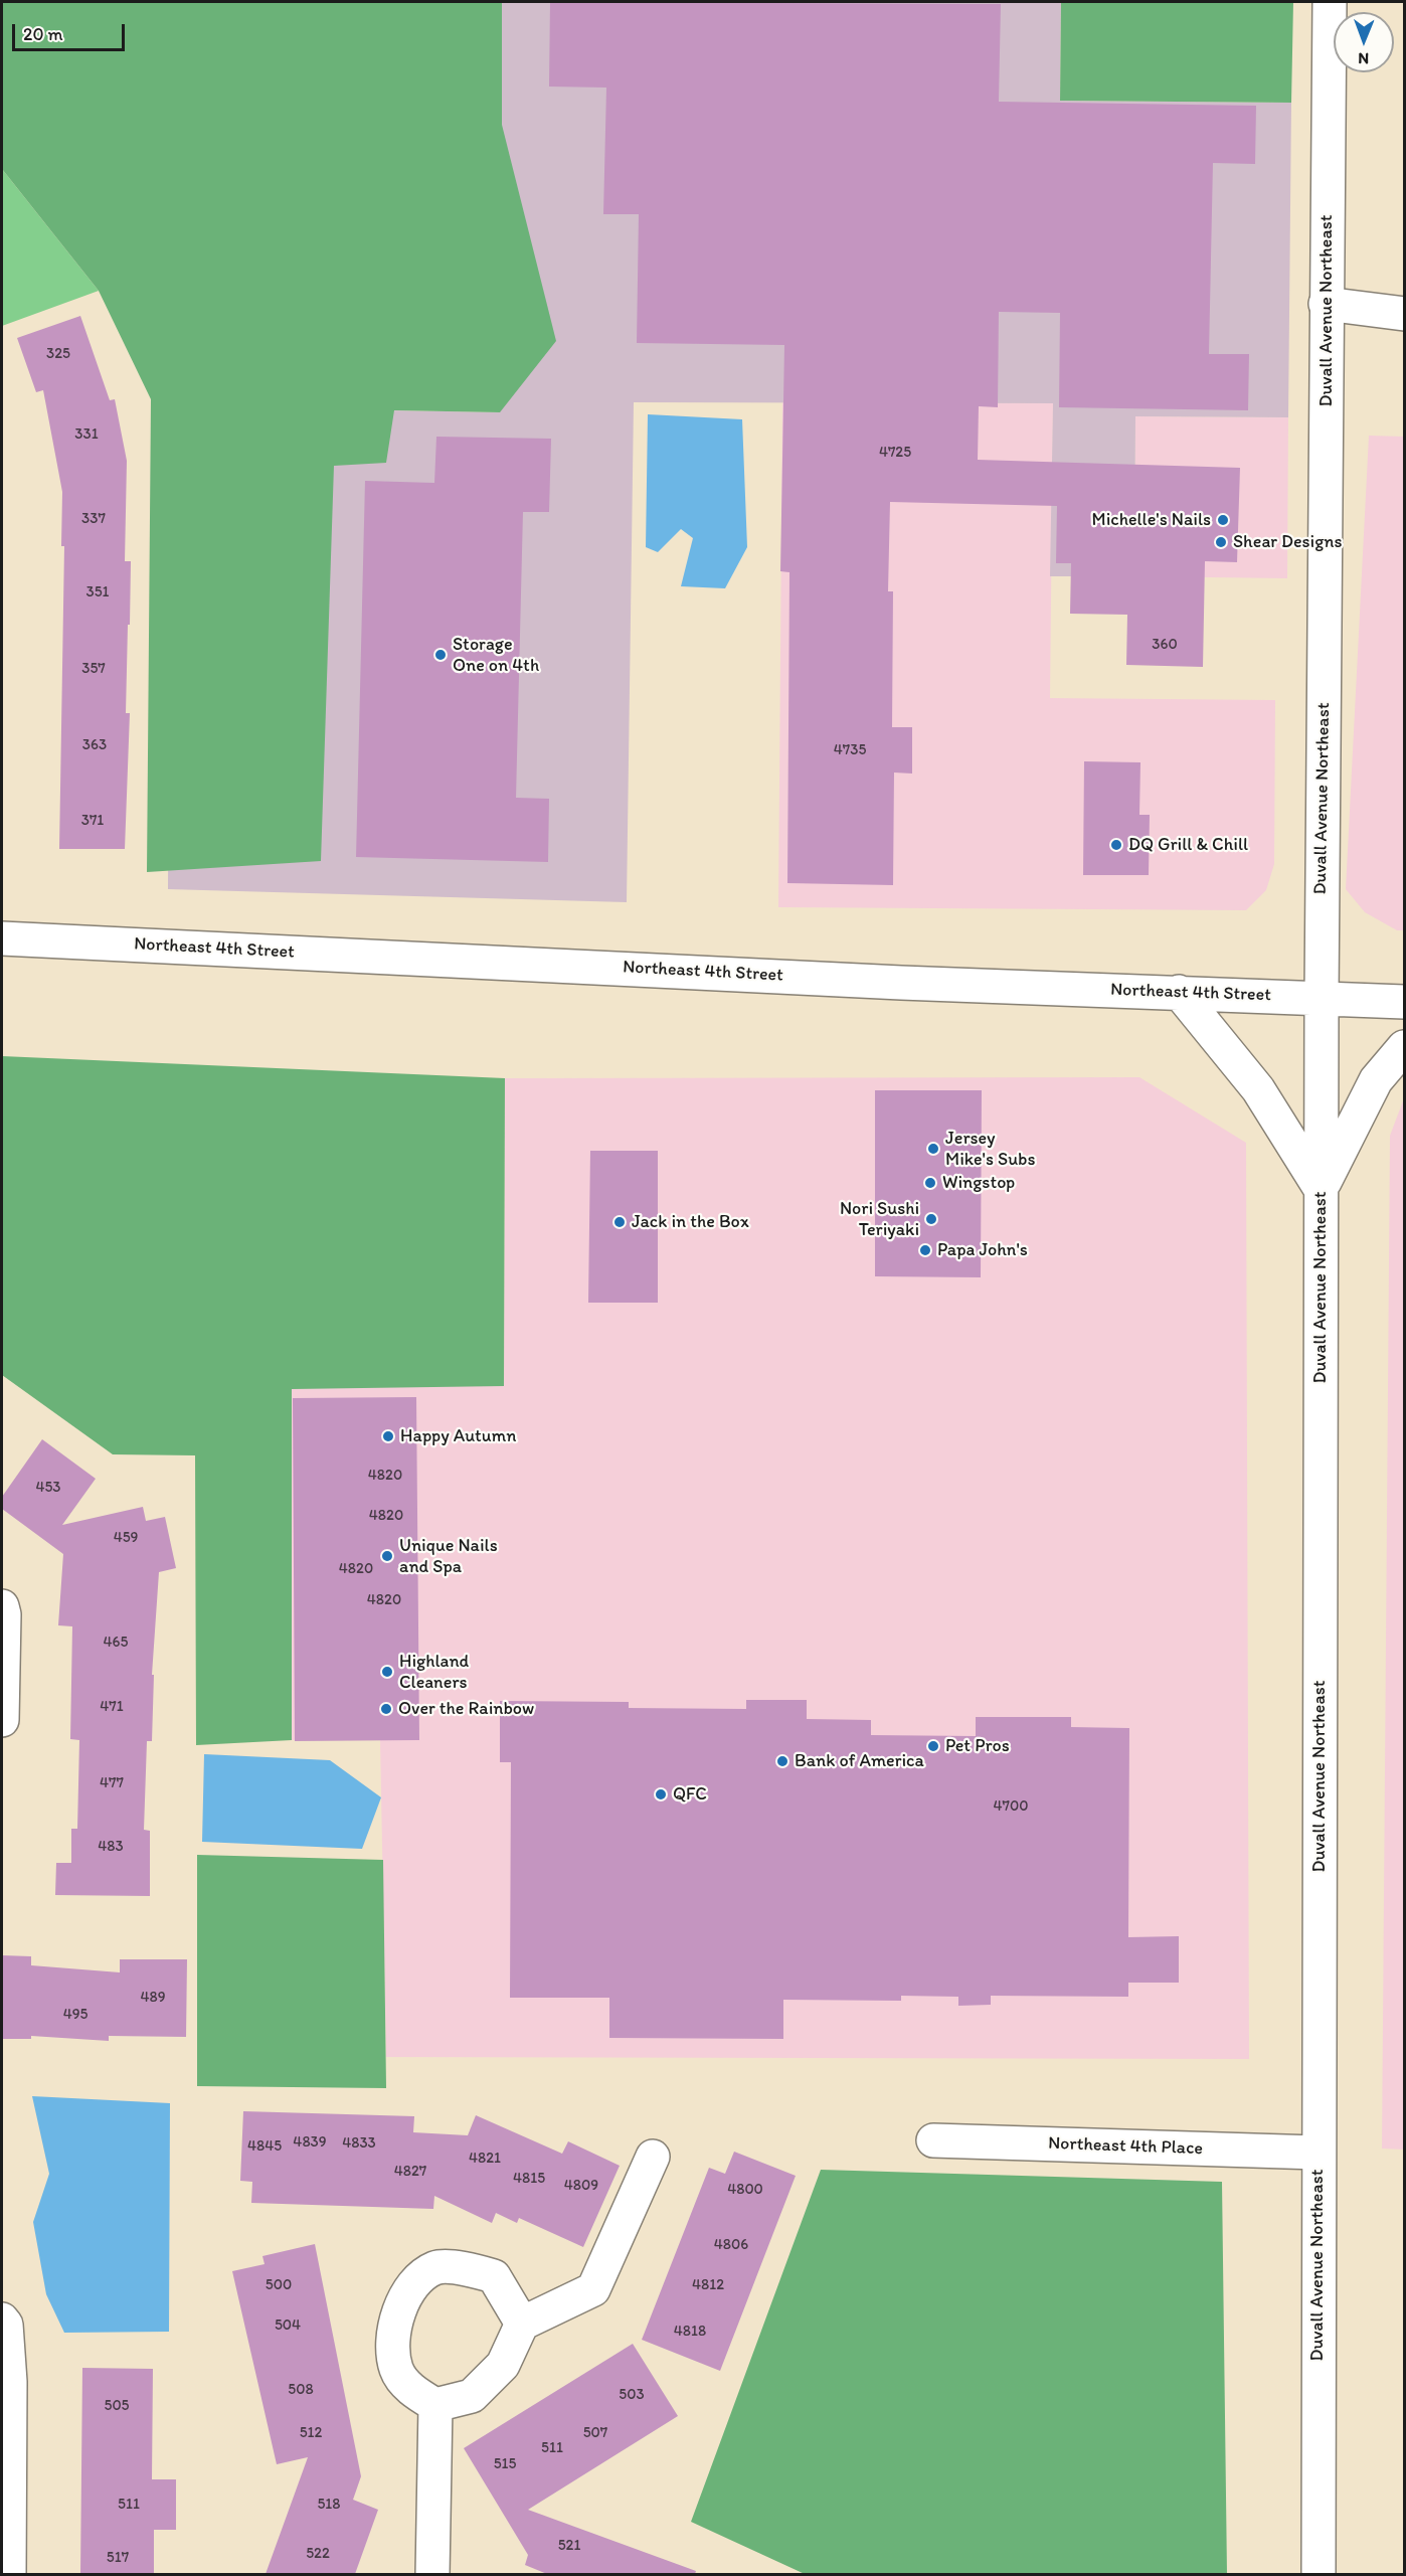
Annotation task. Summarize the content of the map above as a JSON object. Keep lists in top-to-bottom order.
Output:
{
  "streets": {
    "main road": ["Duvall Avenue Northeast", "Northeast 4th Street", "Northeast 4th Place"]
  },
  "crossings": [
    ["Duvall Avenue Northeast", "Northeast 4th Street"],
    ["Duvall Avenue Northeast", "Northeast 4th Place"]
  ],
  "places": [
    "Michelle's Nails",
    "Shear Designs",
    "Storage One on 4th",
    "DQ Grill & Chill",
    "Jersey Mike's Subs",
    "Wingstop",
    "Nori Sushi Teriyaki",
    "Jack in the Box",
    "Papa John's",
    "Happy Autumn",
    "Unique Nails and Spa",
    "Highland Cleaners",
    "Over the Rainbow",
    "Pet Pros",
    "Bank of America",
    "QFC"
  ],
  "house_numbers": [
    "325",
    "331",
    "4725",
    "337",
    "351",
    "360",
    "357",
    "363",
    "4735",
    "371",
    "4820",
    "453",
    "4820",
    "459",
    "4820",
    "4820",
    "465",
    "471",
    "477",
    "4700",
    "483",
    "489",
    "495",
    "4839",
    "4833",
    "4845",
    "4821",
    "4827",
    "4815",
    "4809",
    "4800",
    "4806",
    "500",
    "4812",
    "504",
    "4818",
    "508",
    "503",
    "505",
    "512",
    "507",
    "511",
    "515",
    "511",
    "518",
    "521",
    "522",
    "517"
  ],
  "scale_bar": "20 m",
  "north": "bottom"
}
